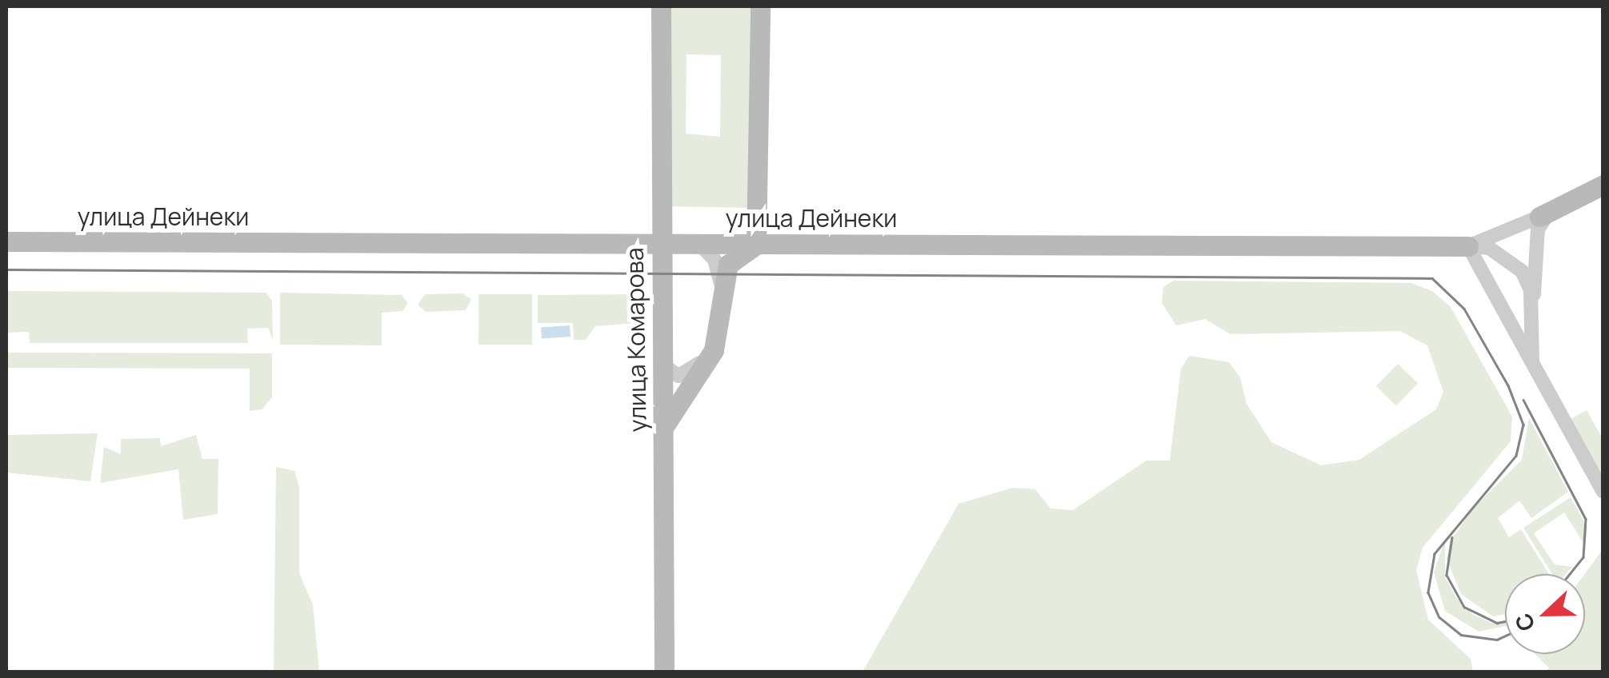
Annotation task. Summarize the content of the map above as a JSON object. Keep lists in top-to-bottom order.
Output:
{
  "streets": {
    "main road": ["улица Дейнеки", "улица Комарова"]
  },
  "crossings": [
    ["улица Дейнеки", "улица Комарова"]
  ],
  "north": "left"
}
